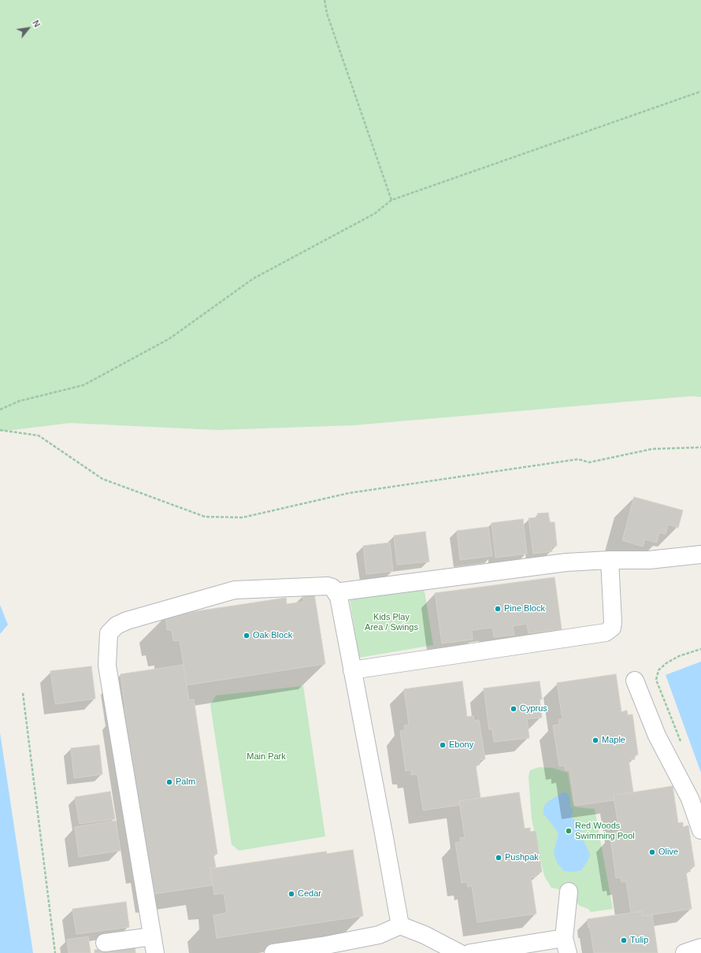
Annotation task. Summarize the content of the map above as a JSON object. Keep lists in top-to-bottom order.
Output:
{
  "parks": ["Kids Play Area / Swings", "Main Park"],
  "places": [
    "Pine Block",
    "Oak Block",
    "Cyprus",
    "Maple",
    "Ebony",
    "Palm",
    "Red Woods Swimming Pool",
    "Olive",
    "Pushpak",
    "Cedar",
    "Tulip"
  ],
  "north": "top right"
}
